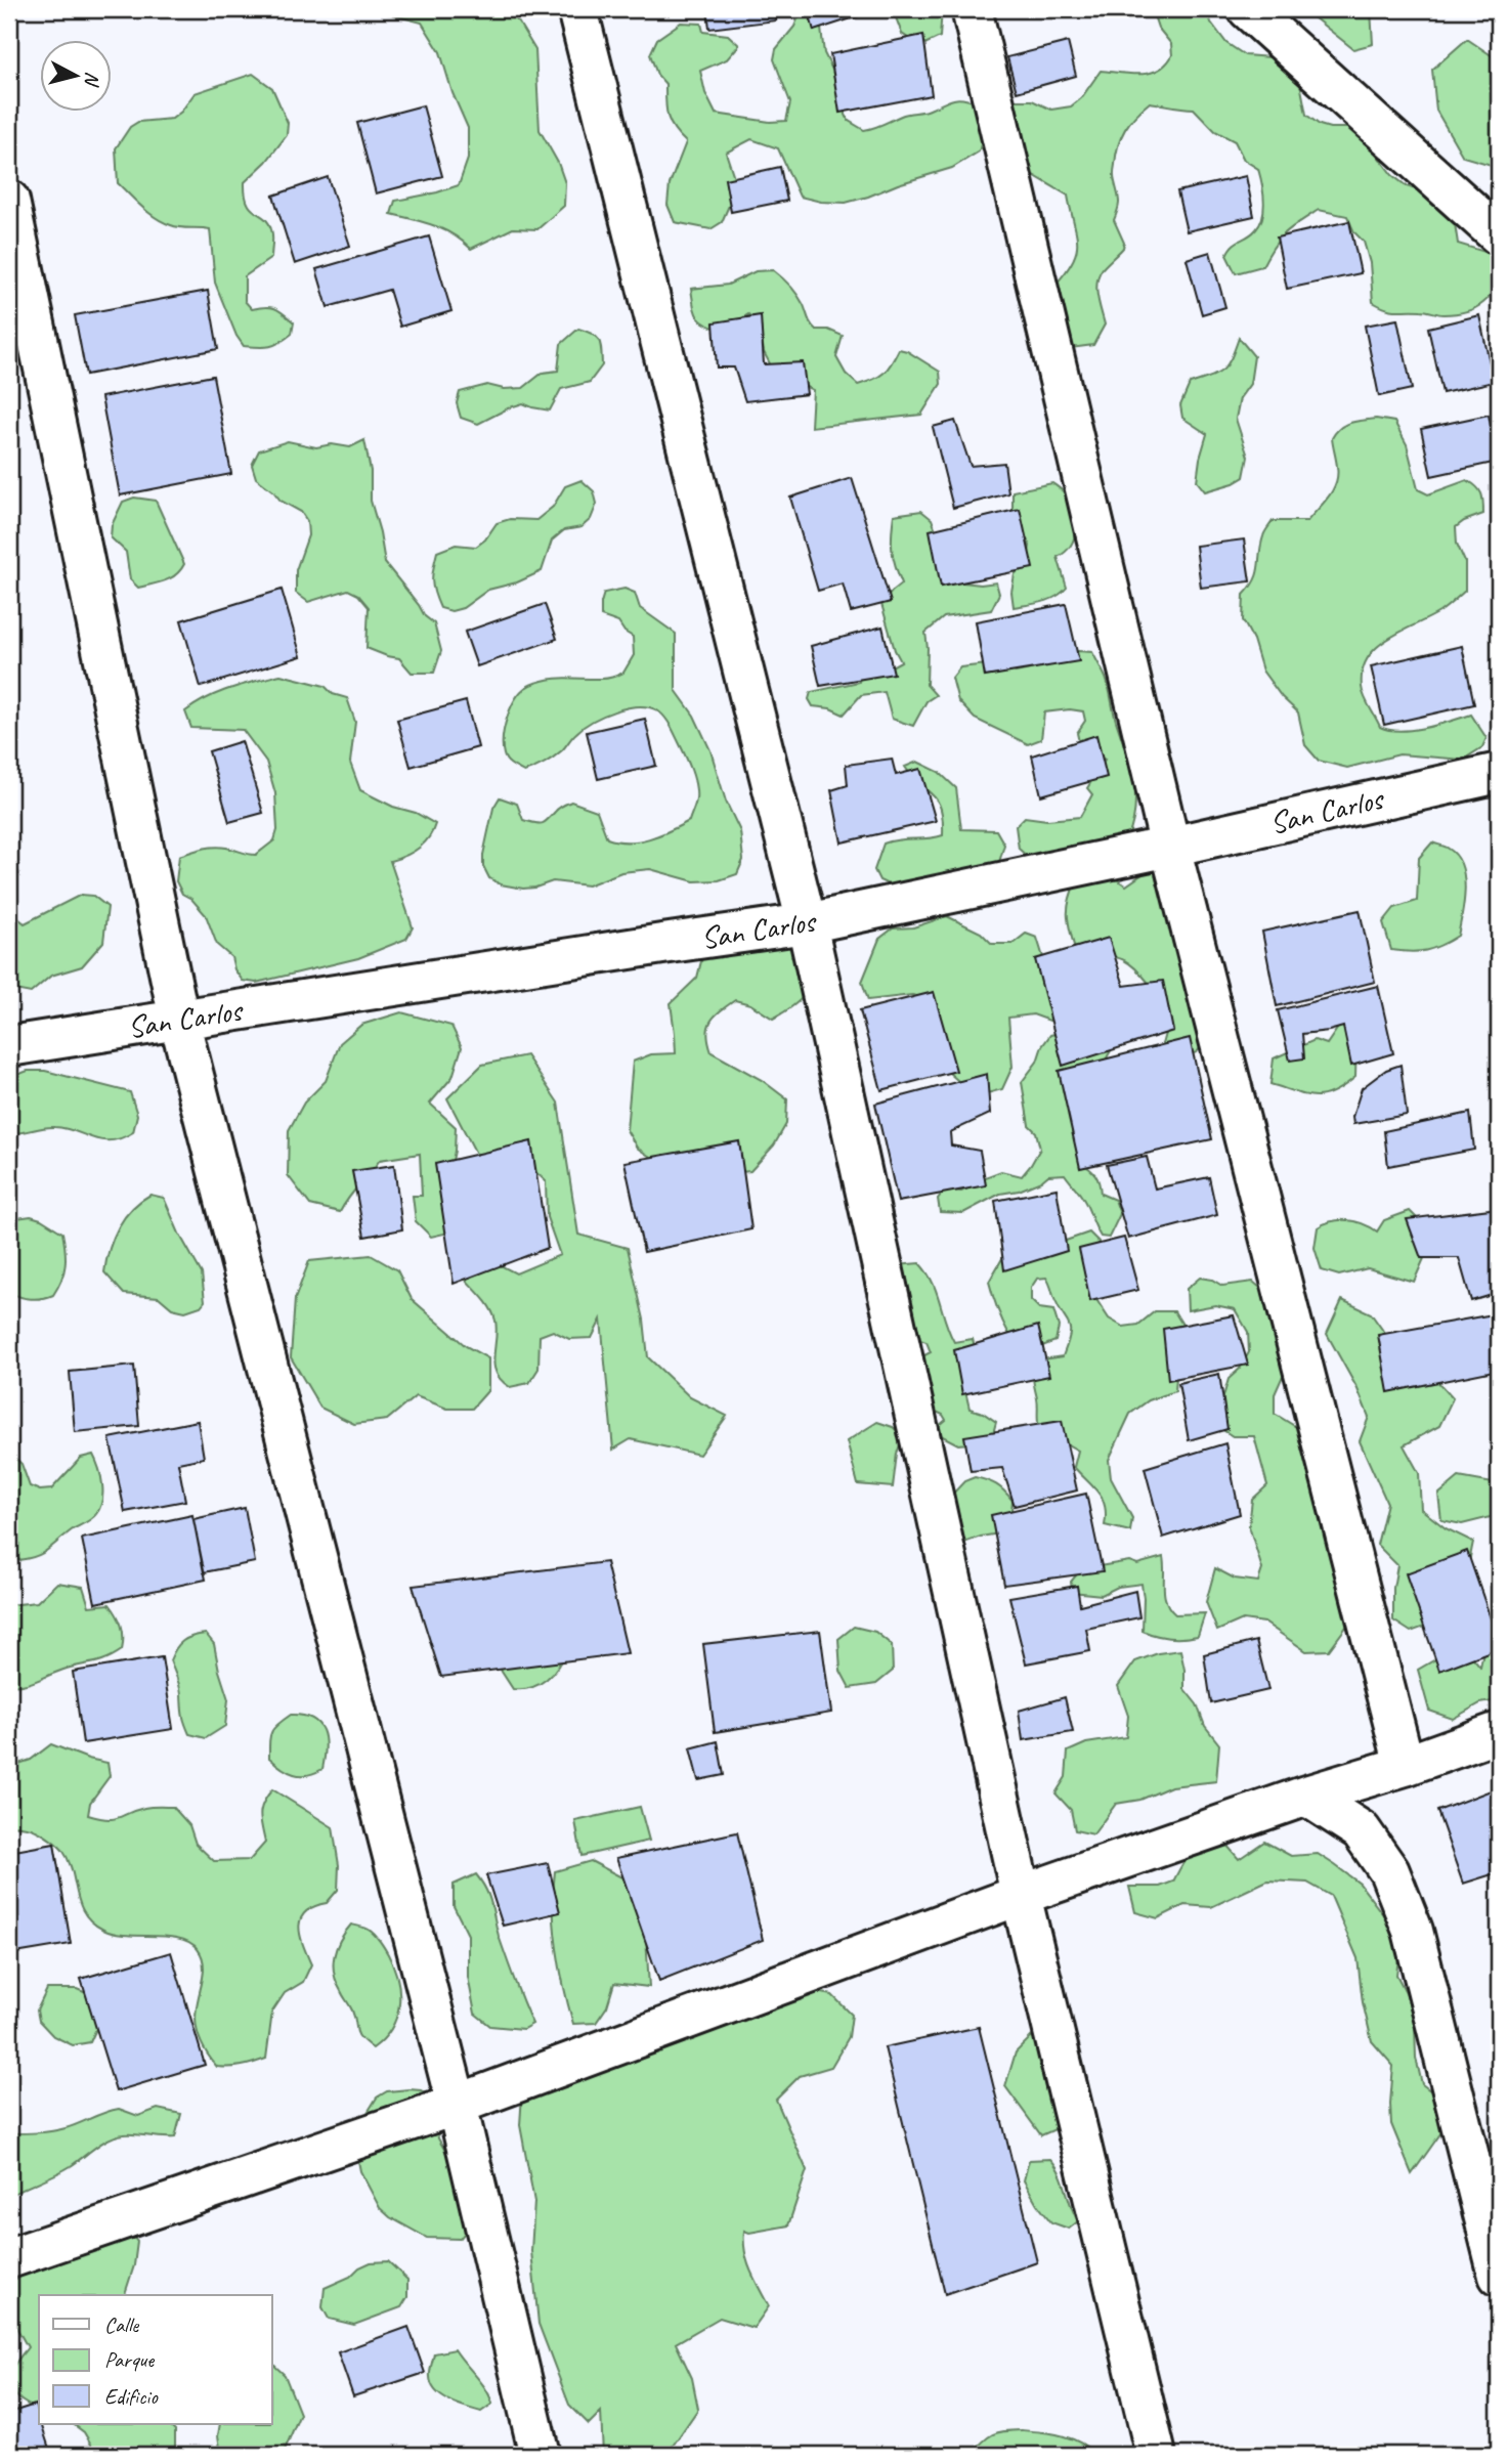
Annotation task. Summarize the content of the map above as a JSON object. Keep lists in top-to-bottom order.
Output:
{
  "streets": {
    "street": ["San Carlos"]
  },
  "legend": ["Calle", "Parque", "Edificio"],
  "north": "right"
}
